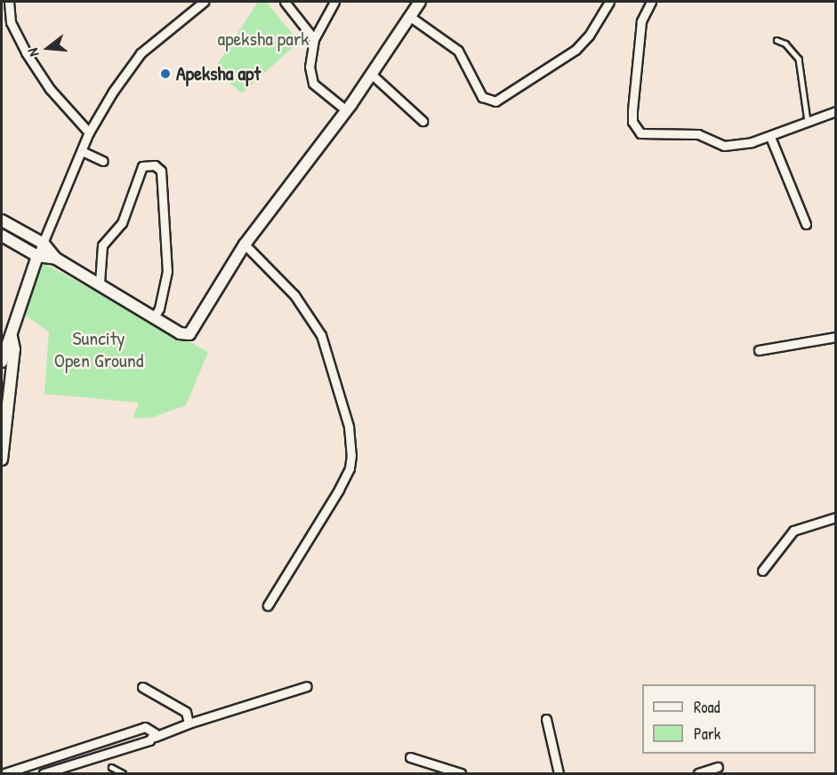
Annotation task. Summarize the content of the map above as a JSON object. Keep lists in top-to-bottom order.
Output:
{
  "parks": ["apeksha park", "Suncity Open Ground"],
  "places": ["Apeksha apt"],
  "legend": ["Road", "Park"],
  "north": "left"
}
